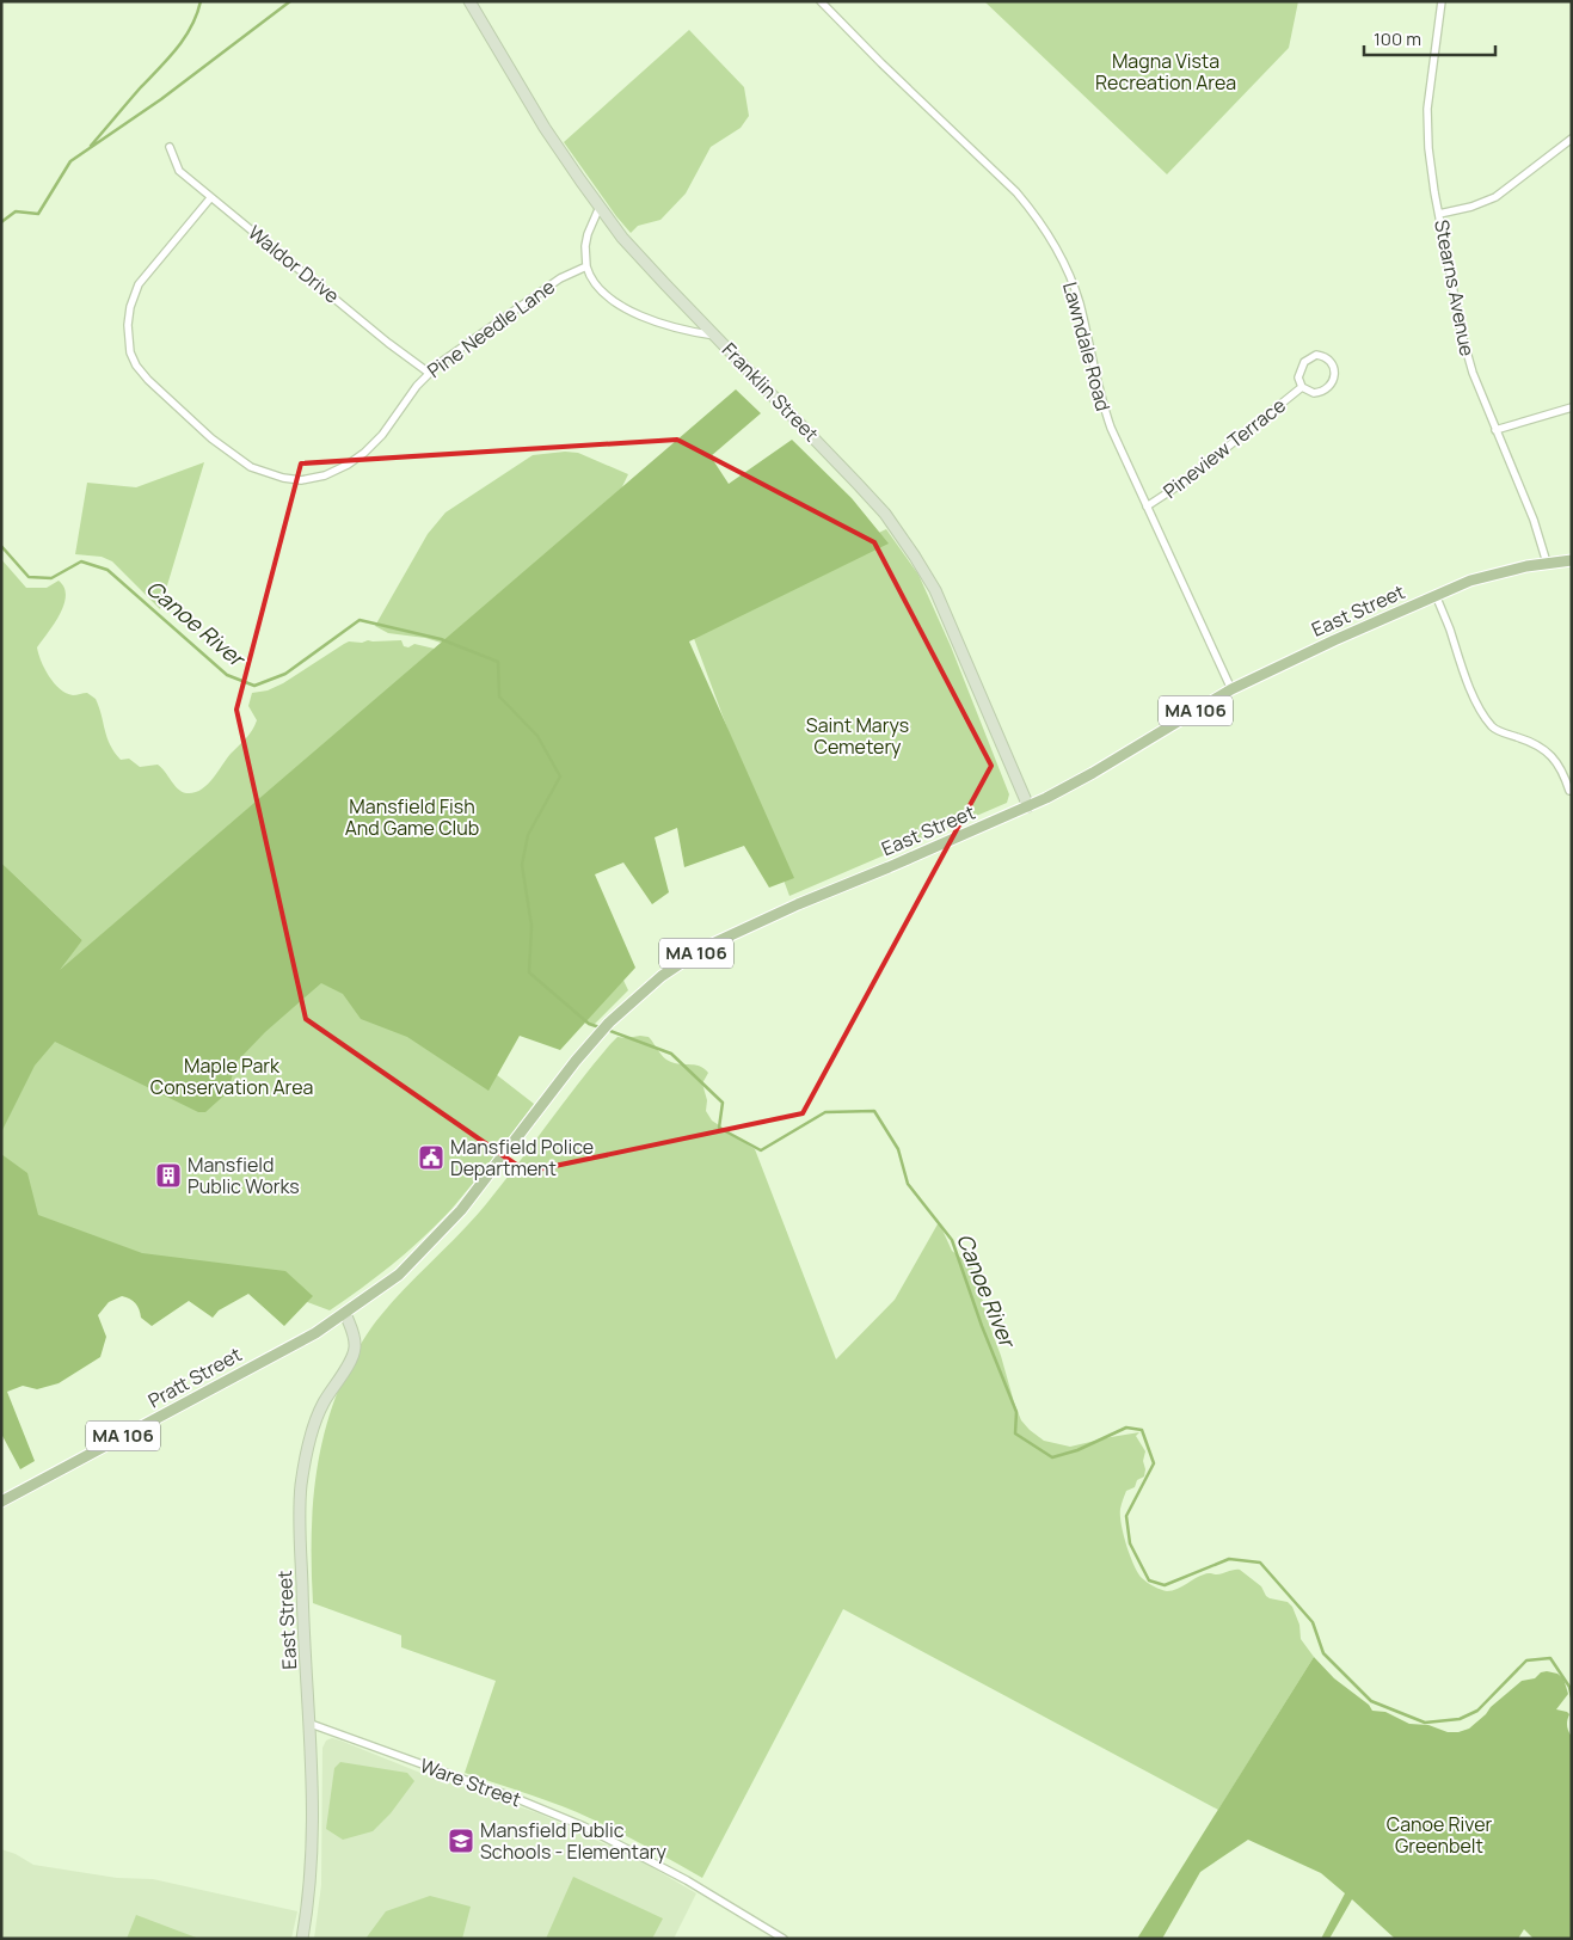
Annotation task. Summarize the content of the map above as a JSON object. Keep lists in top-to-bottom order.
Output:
{
  "streets": {
    "main road": ["East Street", "MA 106", "Pratt Street"],
    "street": [
      "Waldor Drive",
      "Stearns Avenue",
      "Pine Needle Lane",
      "Lawndale Road",
      "Franklin Street",
      "Pineview Terrace",
      "Ware Street"
    ]
  },
  "crossings": [
    ["Waldor Drive", "Pine Needle Lane"],
    ["Stearns Avenue", "East Street"],
    ["Lawndale Road", "Pineview Terrace"],
    ["Lawndale Road", "East Street"],
    ["Franklin Street", "East Street"],
    ["East Street", "Pratt Street"],
    ["East Street", "Ware Street"]
  ],
  "water": ["Canoe River"],
  "parks": [
    "Magna Vista Recreation Area",
    "Saint Marys Cemetery",
    "Mansfield Fish And Game Club",
    "Maple Park Conservation Area",
    "Canoe River Greenbelt"
  ],
  "places": {
    "public building": ["Mansfield Police Department"],
    "building": ["Mansfield Public Works"],
    "school or university": ["Mansfield Public Schools - Elementary"]
  },
  "scale_bar": "100 m"
}
